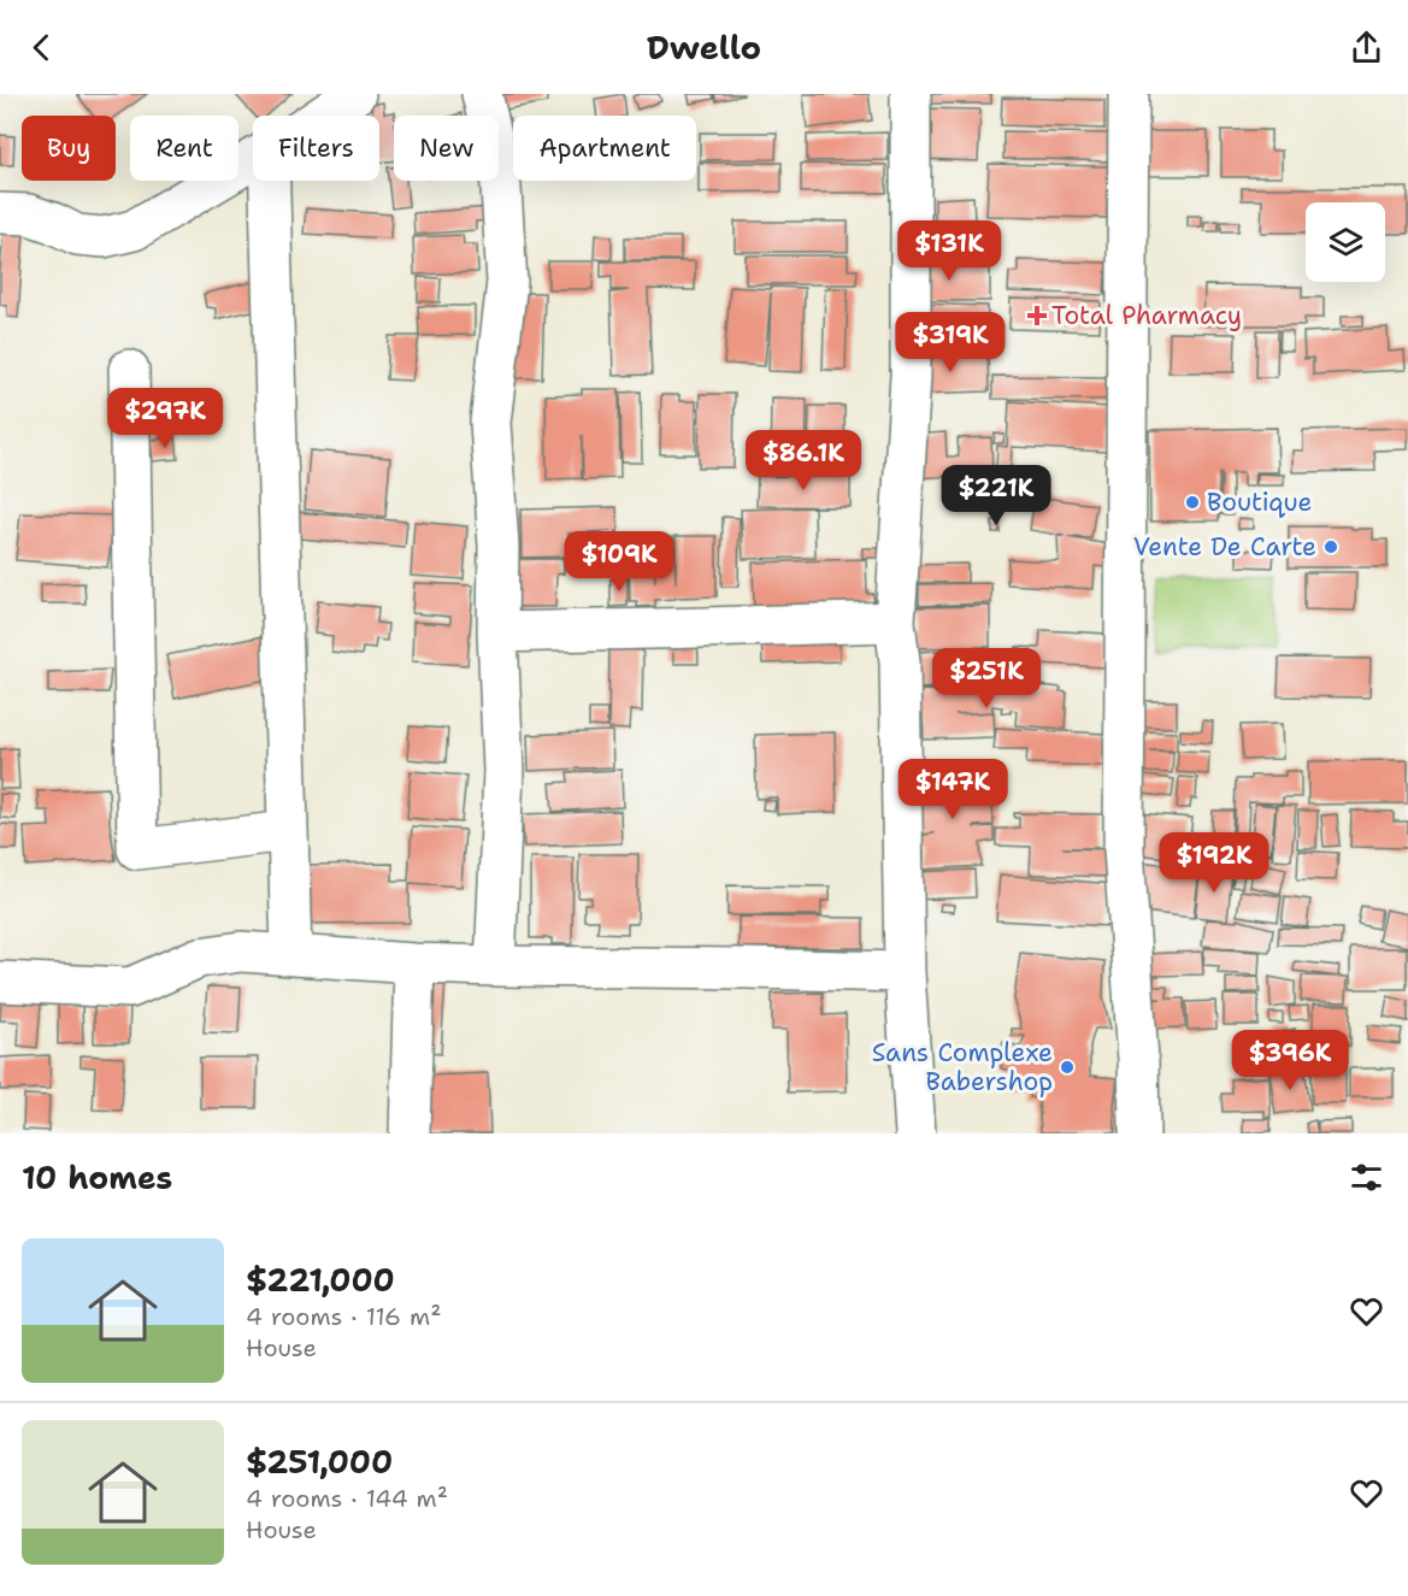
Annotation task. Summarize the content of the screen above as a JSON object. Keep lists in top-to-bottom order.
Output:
{
  "places": {
    "health": ["Total Pharmacy"],
    "other": ["Boutique", "Vente De Carte", "Sans Complexe Babershop"]
  },
  "page": {
    "header": "Dwello",
    "chip": [
      "Buy",
      "Rent",
      "Filters",
      "New",
      "Apartment"
    ],
    "price": [
      "$131K",
      "$319K",
      "$297K",
      "$86.1K",
      "$221K",
      "$109K",
      "$251K",
      "$147K",
      "$192K",
      "$396K"
    ],
    "heading": "10 homes",
    "list": [
      {
        "name": "$221,000",
        "note": "4 rooms · 116 m² · House"
      },
      {
        "name": "$251,000",
        "note": "4 rooms · 144 m² · House"
      }
    ]
  }
}
